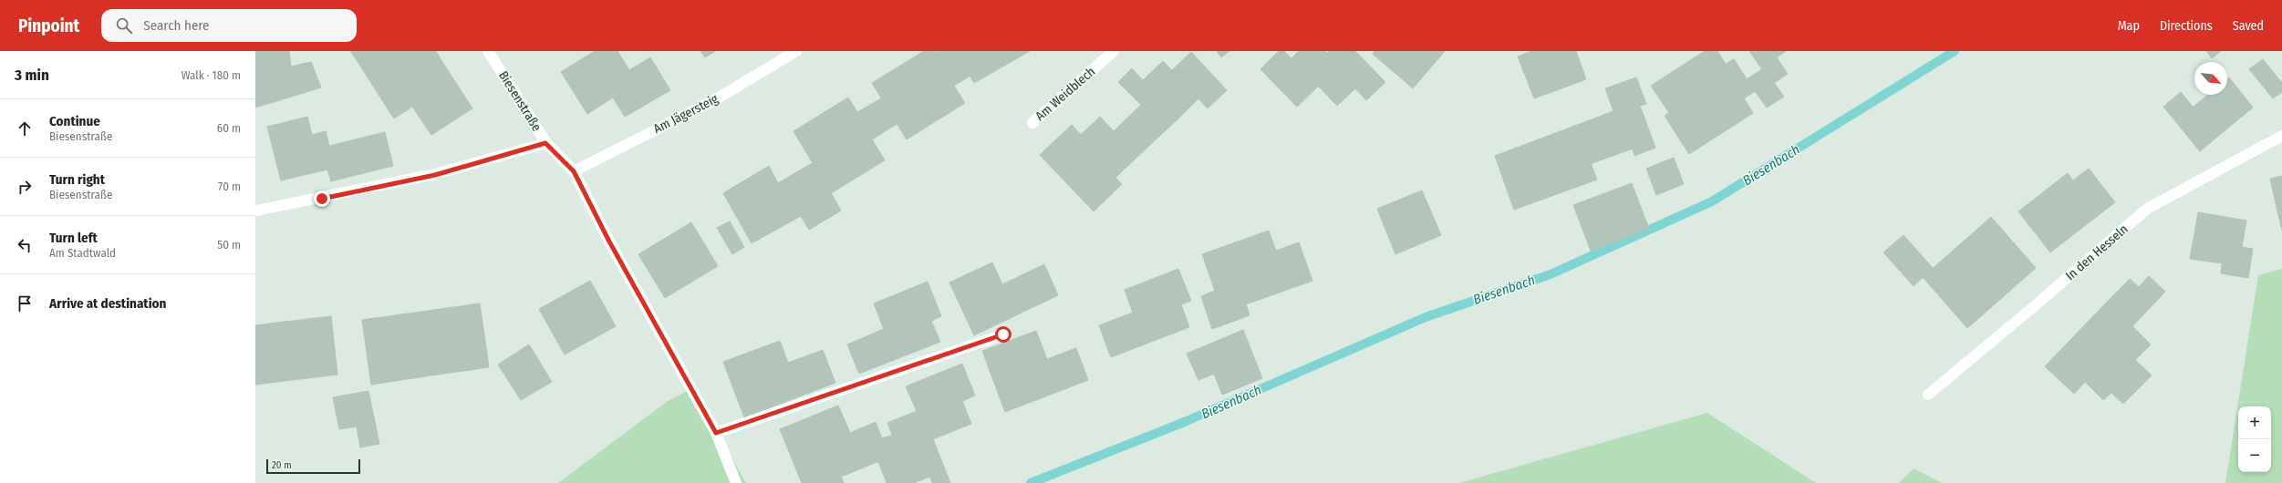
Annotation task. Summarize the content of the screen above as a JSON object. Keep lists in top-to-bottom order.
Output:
{
  "streets": {
    "street": [
      "Am Weidblech",
      "Biesenstraße",
      "Am Jägersteig",
      "In den Hesseln"
    ]
  },
  "crossings": [
    ["Biesenstraße", "Am Jägersteig"]
  ],
  "water": ["Biesenbach"],
  "scale_bar": "20 m",
  "north": "bottom right",
  "page": {
    "header": "Pinpoint",
    "search": "Search here",
    "nav": ["Map", "Directions", "Saved"],
    "heading": ["3 min", "Walk · 180 m"],
    "list": [
      ["Continue", "Biesenstraße", "60 m"],
      ["Turn right", "Biesenstraße", "70 m"],
      ["Turn left", "Am Stadtwald", "50 m"],
      "Arrive at destination"
    ],
    "map_buttons": ["+", "−"],
    "scale": "20 m"
  }
}
